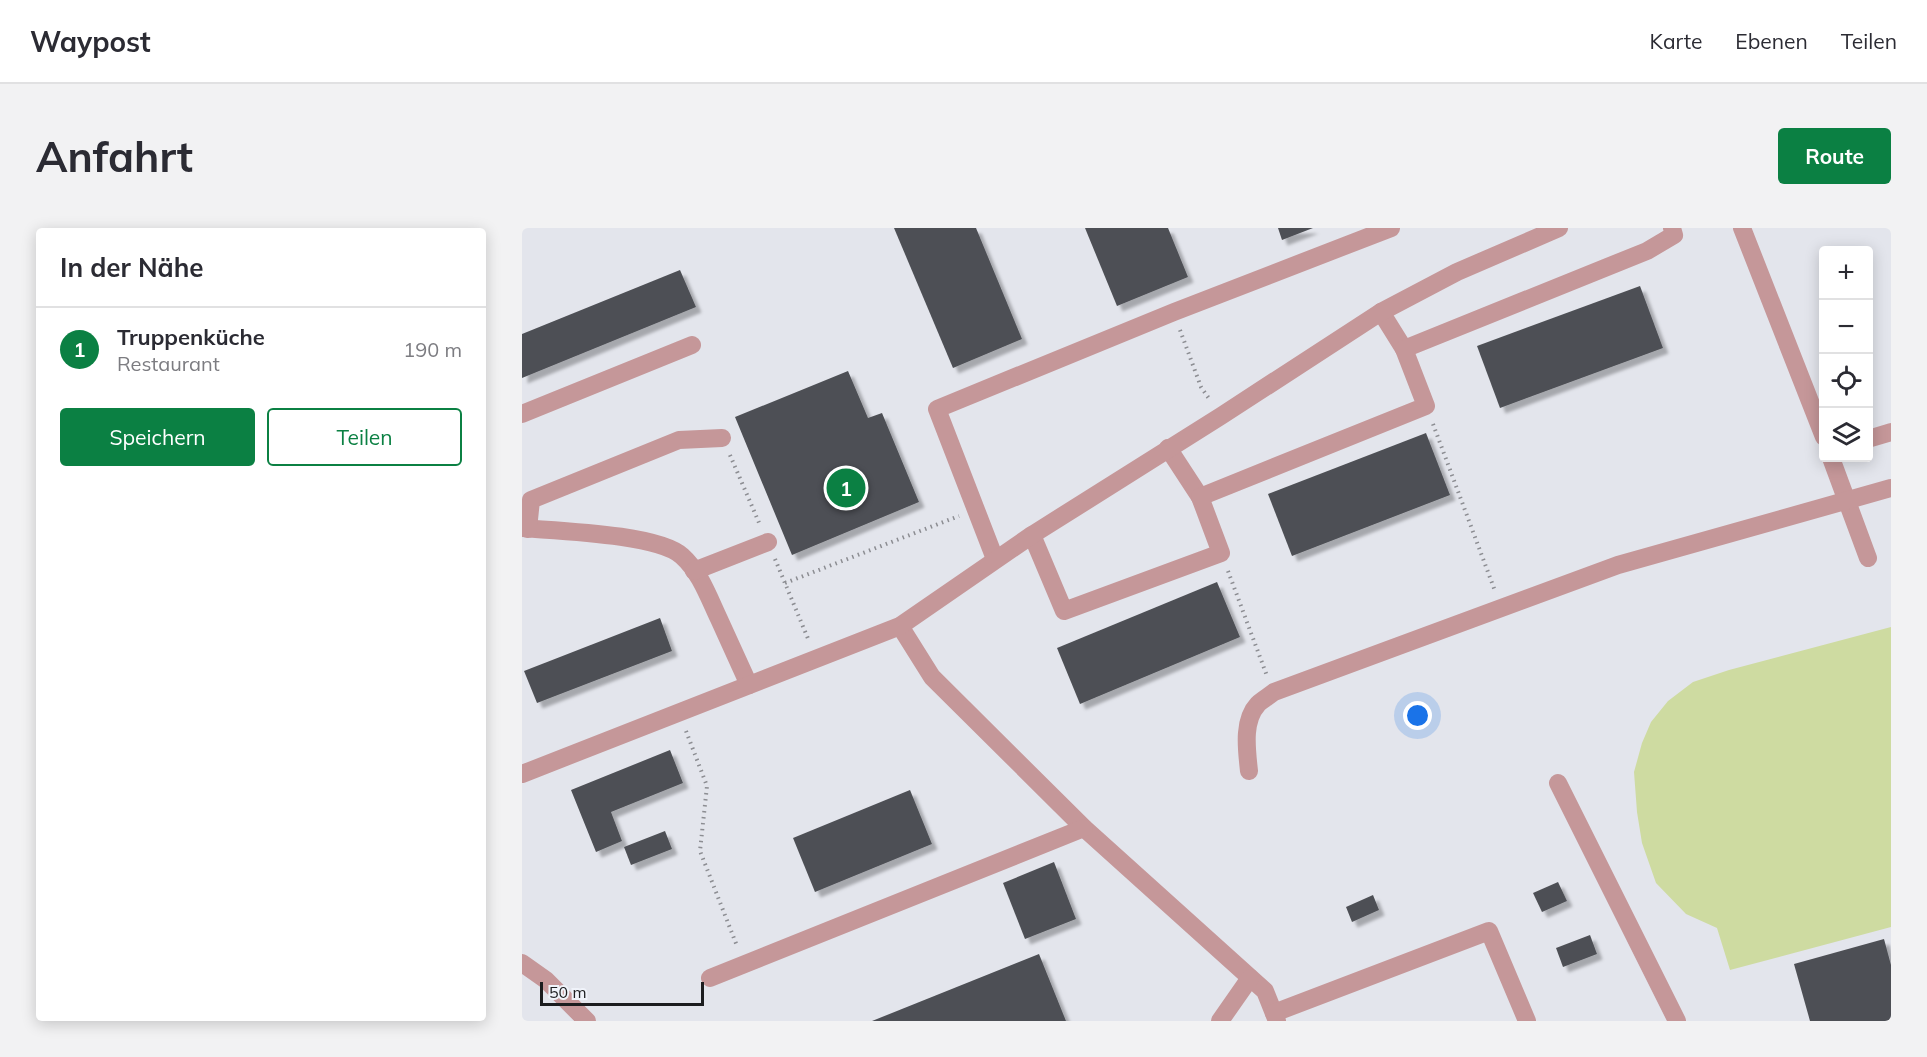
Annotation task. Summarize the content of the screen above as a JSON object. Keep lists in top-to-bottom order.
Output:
{
  "scale_bar": "50 m",
  "page": {
    "header": "Waypost",
    "nav": ["Karte", "Ebenen", "Teilen"],
    "buttons": [
      "Route",
      ["Speichern", "Teilen"]
    ],
    "title": "Anfahrt",
    "heading": "In der Nähe",
    "map_buttons": ["+", "−"],
    "list": [
      {
        "mark": "1",
        "name": "Truppenküche",
        "note": "Restaurant",
        "value": "190 m"
      }
    ],
    "pins": "1",
    "scale": "50 m"
  }
}
